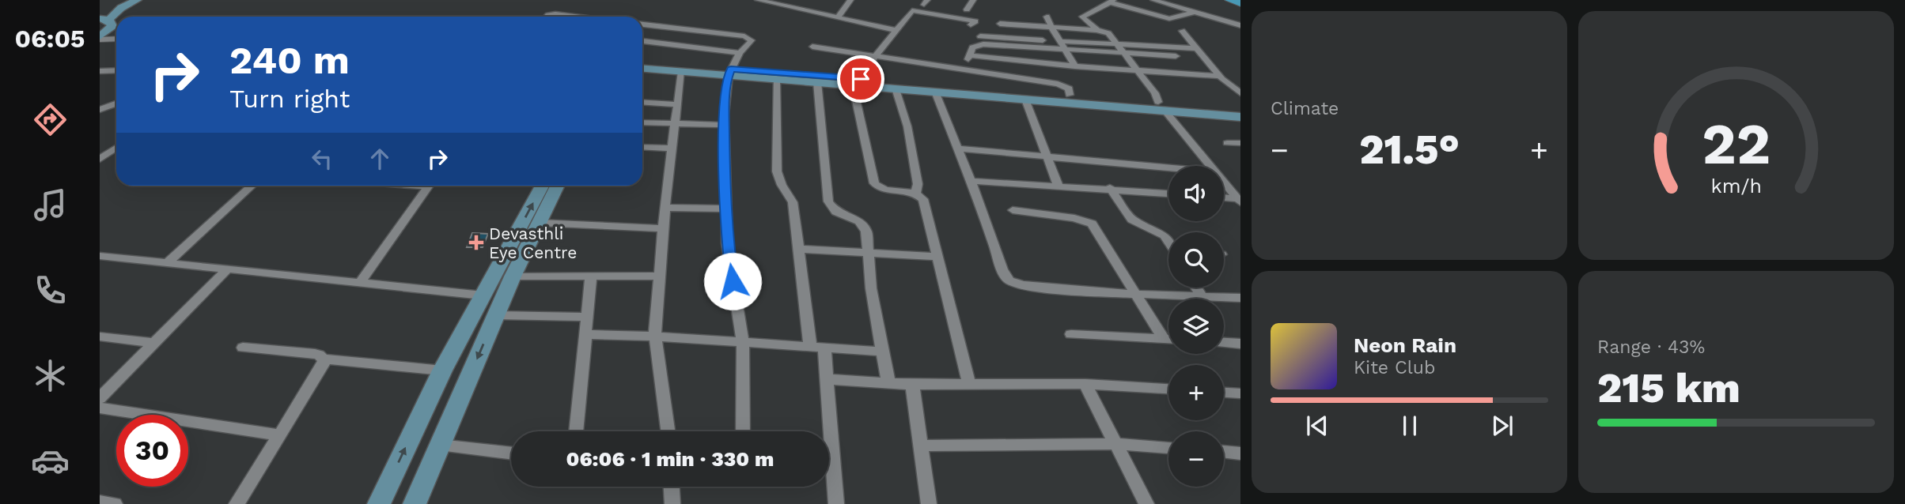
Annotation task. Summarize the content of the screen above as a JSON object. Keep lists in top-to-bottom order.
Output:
{
  "places": {
    "health": ["Devasthli Eye Centre"]
  },
  "page": {
    "tabs": "06:05",
    "tile": [
      "Climate",
      ["Range · 43%", "215 km"]
    ],
    "turn": ["240 m", "Turn right"],
    "heat": ["−", "21.5°", "+"],
    "map_buttons": ["+", "−"],
    "song": ["Neon Rain", "Kite Club"],
    "limit": "30",
    "trip": "06:06 · 1 min · 330 m",
    "gauge": ["22", "km/h"]
  }
}
